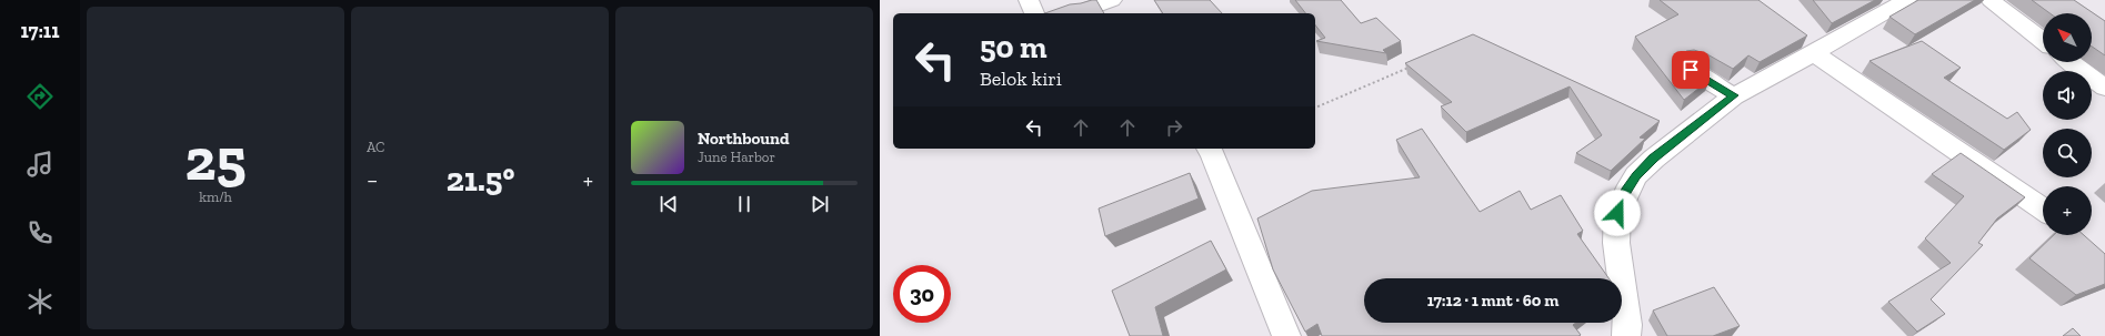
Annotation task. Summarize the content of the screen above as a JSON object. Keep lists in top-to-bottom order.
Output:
{
  "north": "top left",
  "page": {
    "tabs": "17:11",
    "tile": [
      ["25", "km/h"],
      "AC"
    ],
    "map_buttons": "+",
    "turn": ["50 m", "Belok kiri"],
    "song": ["Northbound", "June Harbor"],
    "heat": ["−", "21.5°", "+"],
    "limit": "30",
    "trip": "17:12 · 1 mnt · 60 m"
  }
}
